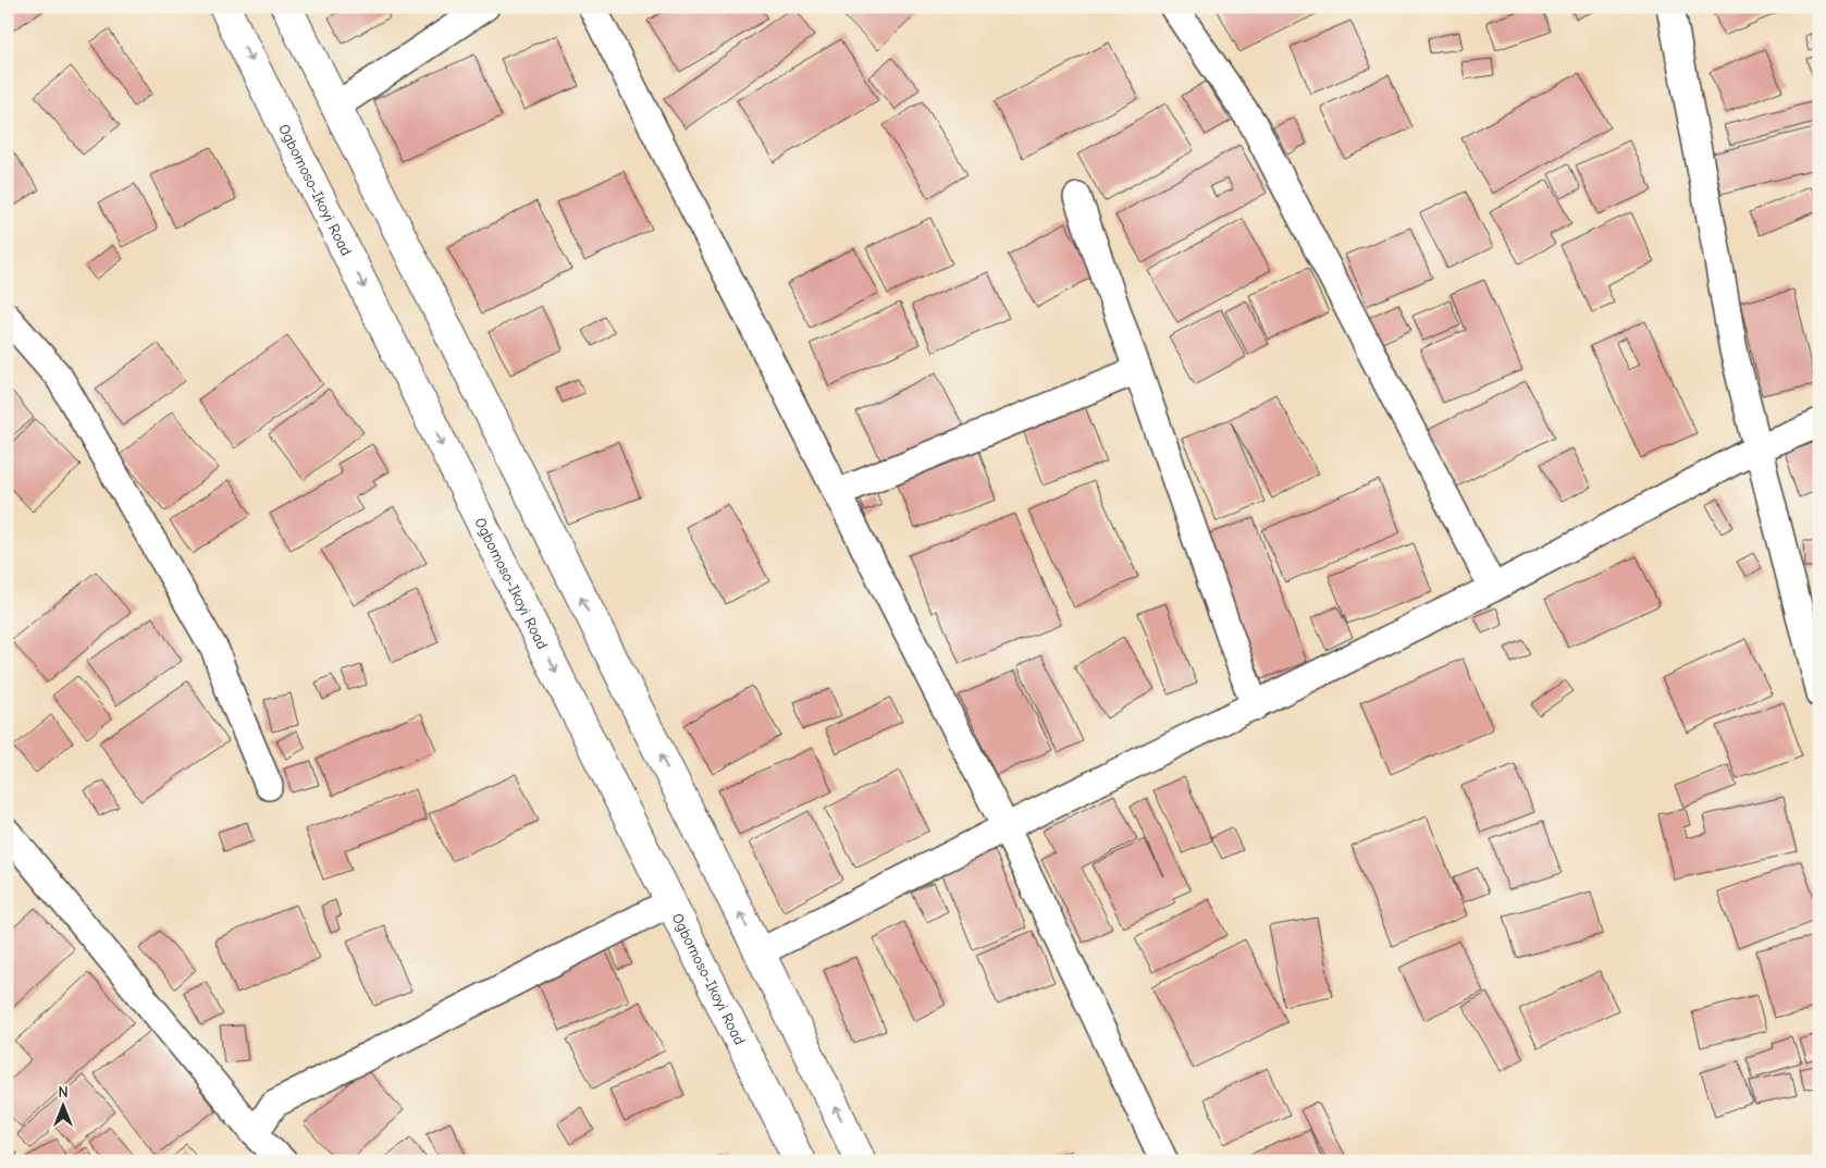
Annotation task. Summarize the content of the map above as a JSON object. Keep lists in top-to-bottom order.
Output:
{
  "streets": {
    "main road": ["Ogbomoso-Ikoyi Road"]
  },
  "north": "top"
}
